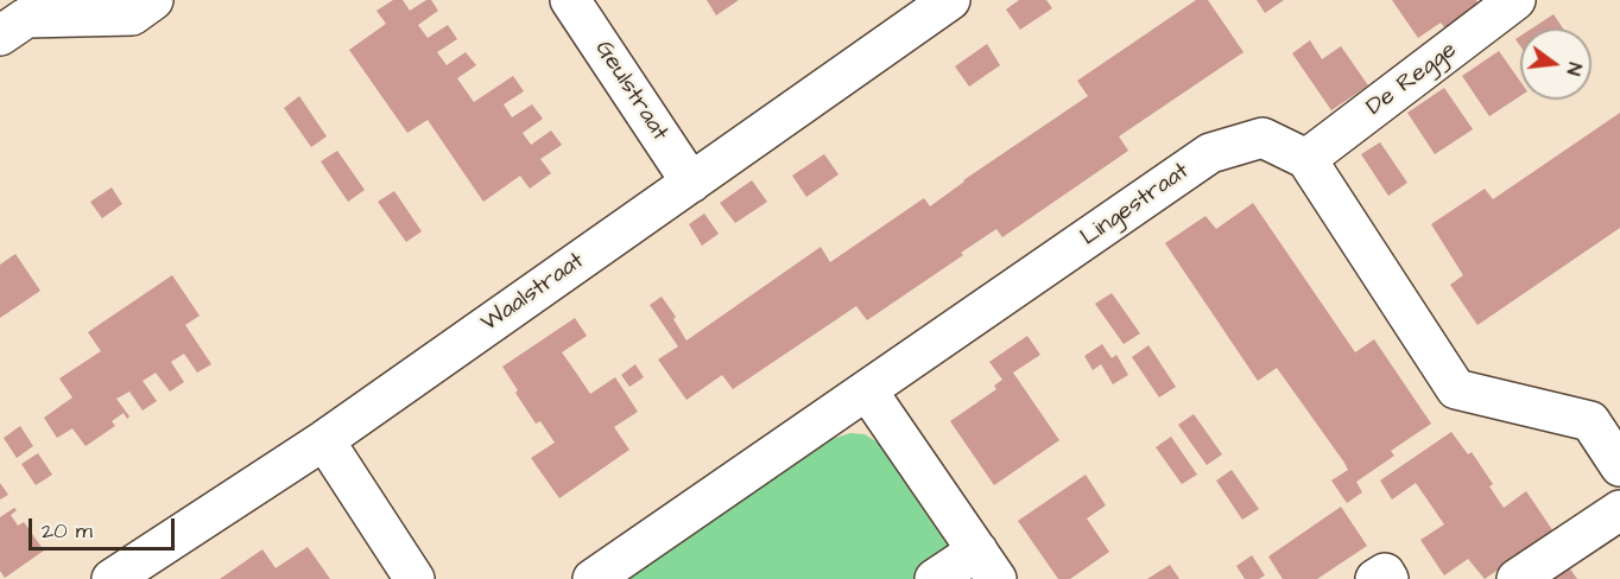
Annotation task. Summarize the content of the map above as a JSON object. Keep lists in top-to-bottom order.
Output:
{
  "streets": {
    "street": [
      "De Regge",
      "Geulstraat",
      "Lingestraat",
      "Waalstraat"
    ]
  },
  "crossings": [
    ["De Regge", "Lingestraat"],
    ["Geulstraat", "Waalstraat"]
  ],
  "scale_bar": "20 m",
  "north": "right"
}
